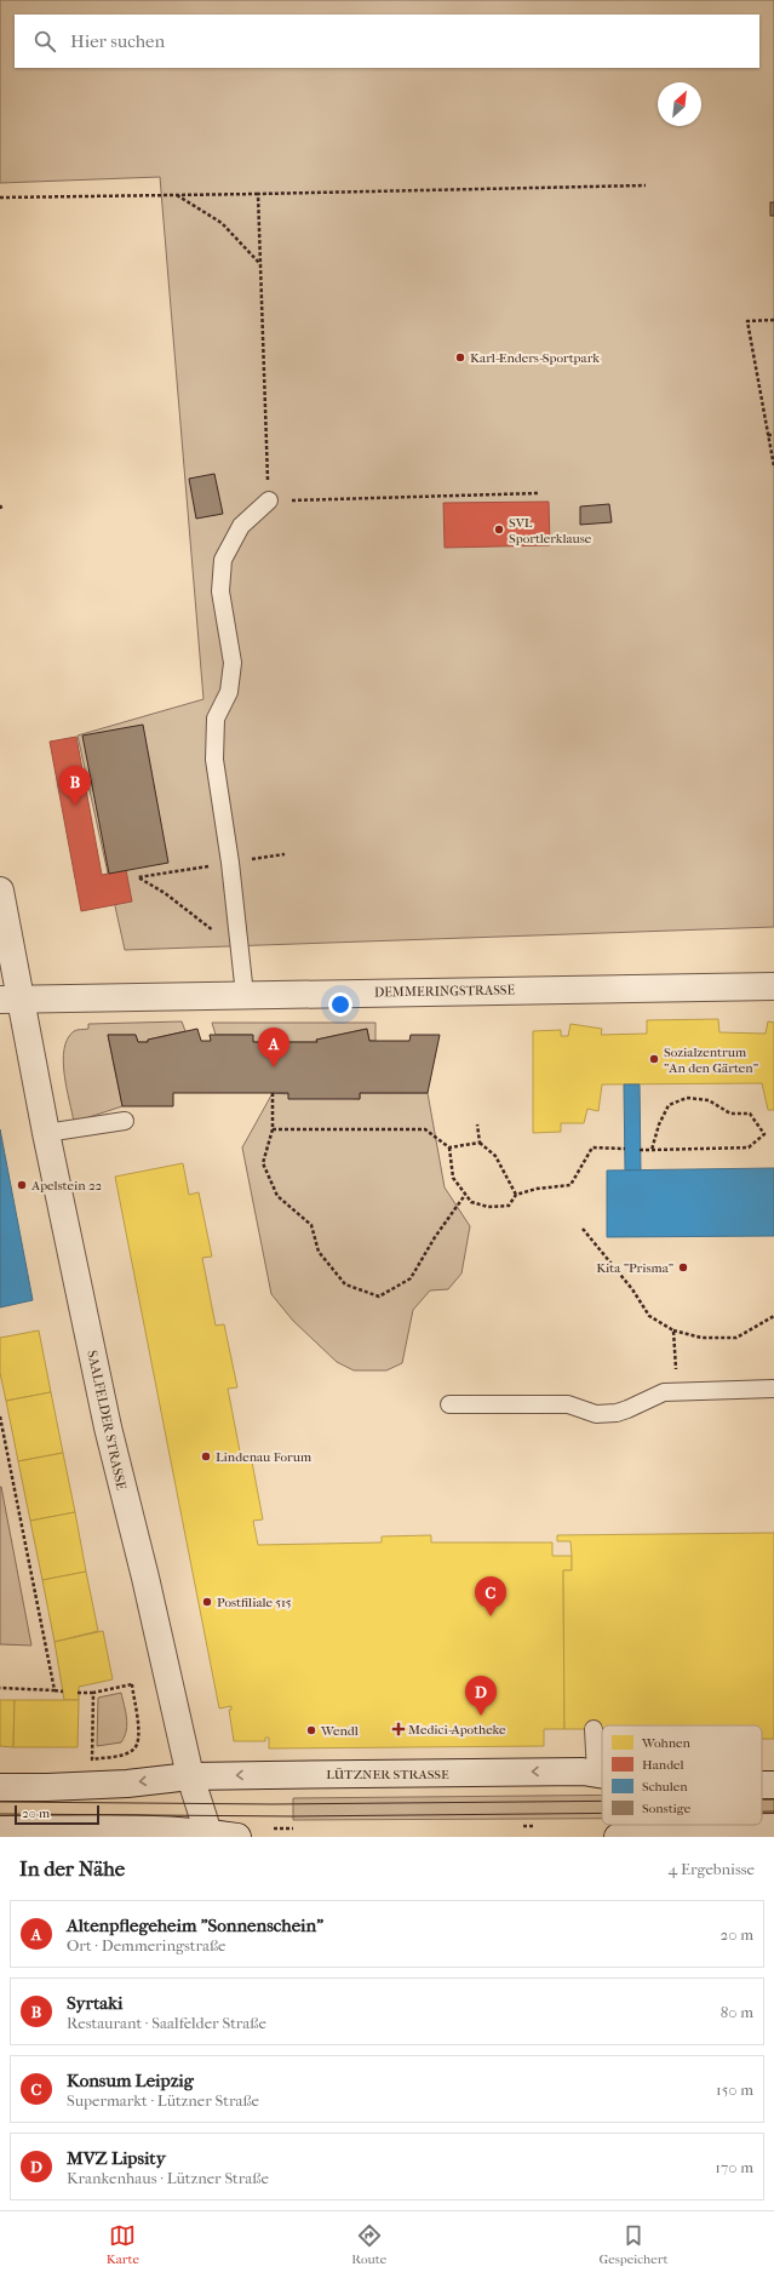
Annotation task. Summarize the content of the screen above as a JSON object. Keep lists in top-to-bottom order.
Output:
{
  "streets": {
    "street": ["DEMMERINGSTRASSE", "SAALFELDER STRASSE", "LÜTZNER STRASSE"]
  },
  "crossings": [
    ["DEMMERINGSTRASSE", "SAALFELDER STRASSE"],
    ["SAALFELDER STRASSE", "LÜTZNER STRASSE"]
  ],
  "places": {
    "other": [
      "Karl-Enders-Sportpark",
      "SVL Sportlerklause",
      "Sozialzentrum \"An den Gärten\"",
      "Apelstein 22",
      "Kita \"Prisma\"",
      "Lindenau Forum",
      "Postfiliale 515",
      "Wendl"
    ],
    "health": ["Medici-Apotheke"]
  },
  "legend": [
    "Wohnen",
    "Handel",
    "Schulen",
    "Sonstige"
  ],
  "scale_bar": "20 m",
  "north": "top right",
  "page": {
    "search": "Hier suchen",
    "pins": [
      "B",
      "A",
      "C",
      "D"
    ],
    "scale": "20 m",
    "heading": ["In der Nähe", "4 Ergebnisse"],
    "list": [
      {
        "mark": "A",
        "name": "Altenpflegeheim \"Sonnenschein\"",
        "note": "Ort · Demmeringstraße",
        "value": "20 m"
      },
      {
        "mark": "B",
        "name": "Syrtaki",
        "note": "Restaurant · Saalfelder Straße",
        "value": "80 m"
      },
      {
        "mark": "C",
        "name": "Konsum Leipzig",
        "note": "Supermarkt · Lützner Straße",
        "value": "150 m"
      },
      {
        "mark": "D",
        "name": "MVZ Lipsity",
        "note": "Krankenhaus · Lützner Straße",
        "value": "170 m"
      }
    ],
    "nav": ["Karte", "Route", "Gespeichert"]
  }
}
